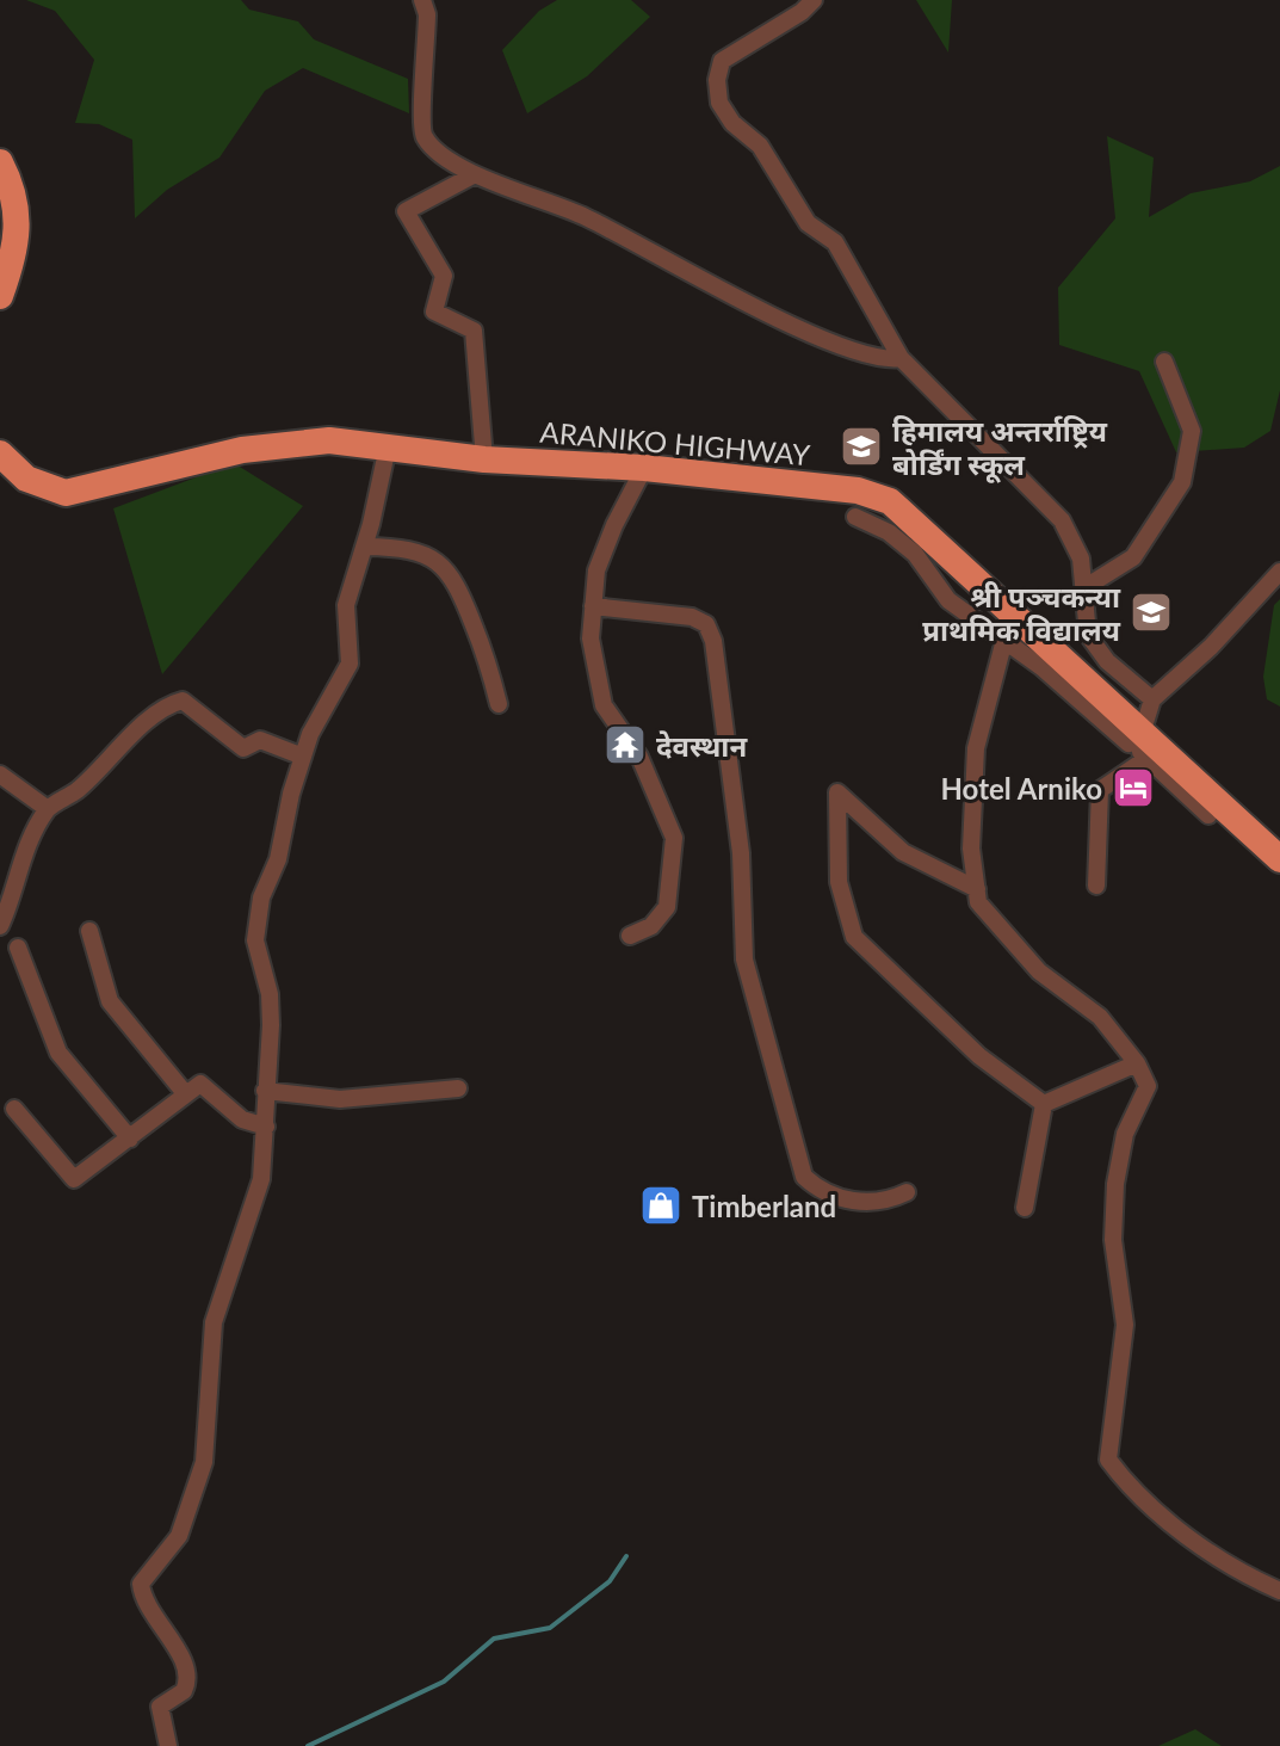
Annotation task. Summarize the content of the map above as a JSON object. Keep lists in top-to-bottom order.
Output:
{
  "streets": {
    "highway": ["ARANIKO HIGHWAY"]
  },
  "places": {
    "school or university": ["हिमालय अन्तर्राष्ट्रिय बोर्डिंग स्कूल", "श्री पञ्चकन्या प्राथमिक विद्यालय"],
    "temple": ["देवस्थान"],
    "hotel": ["Hotel Arniko"],
    "shop": ["Timberland"]
  }
}
